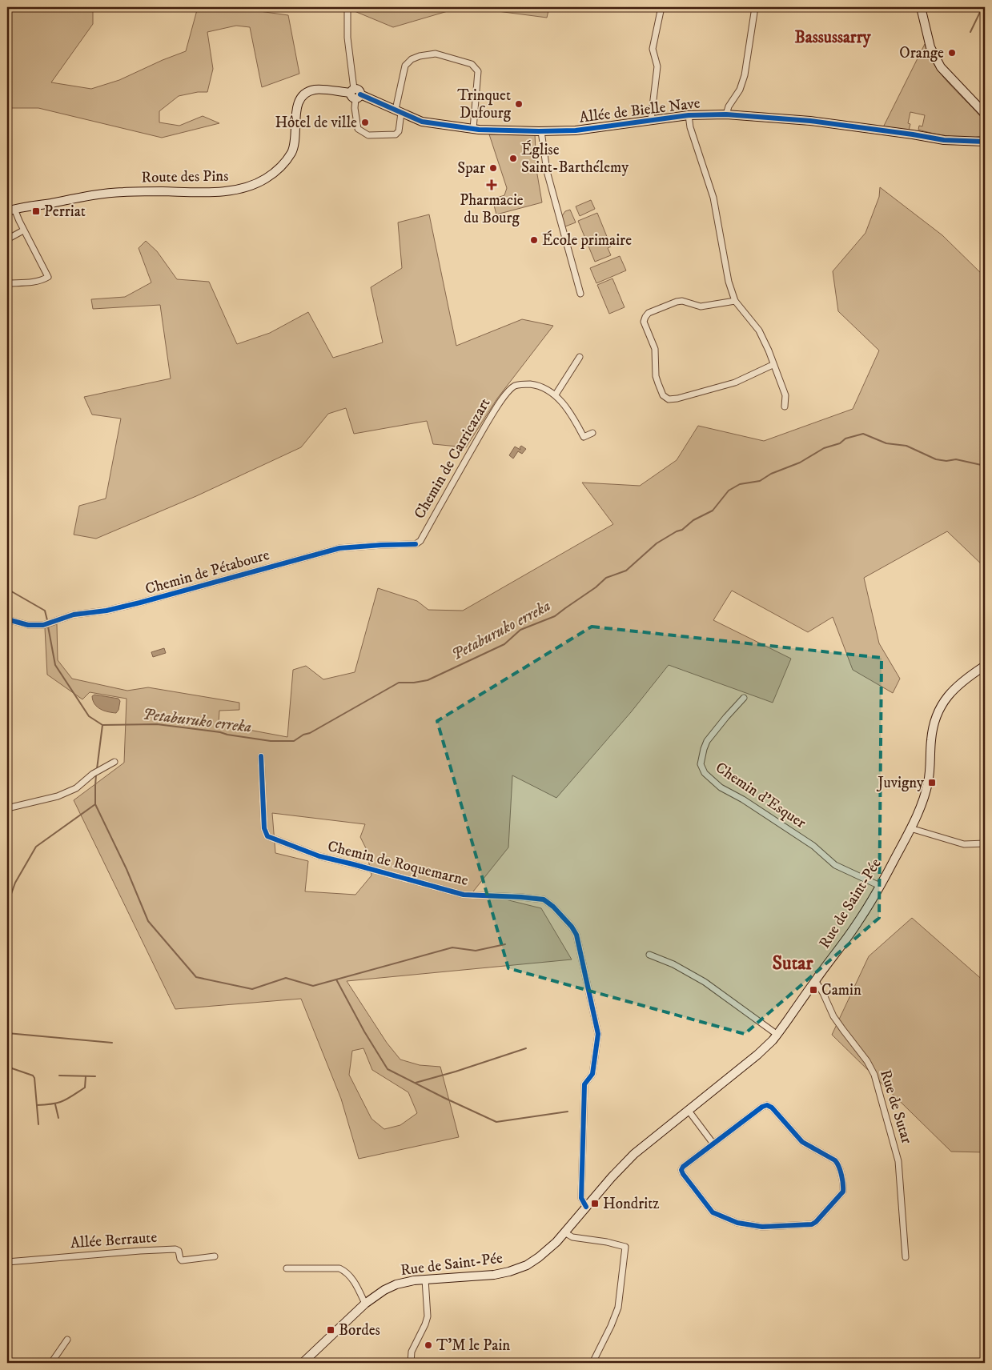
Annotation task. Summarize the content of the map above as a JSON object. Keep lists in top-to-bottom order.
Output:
{
  "streets": {
    "main road": ["Allée de Bielle Nave", "Route des Pins", "Rue de Saint-Pée"],
    "street": [
      "Chemin de Carricazart",
      "Chemin de Pétaboure",
      "Chemin d'Esquer",
      "Chemin de Roquemarne",
      "Rue de Sutar",
      "Allée Berraute"
    ]
  },
  "crossings": [
    ["Allée de Bielle Nave", "Route des Pins"],
    ["Chemin de Carricazart", "Chemin de Pétaboure"],
    ["Chemin d'Esquer", "Rue de Saint-Pée"],
    ["Chemin de Roquemarne", "Rue de Saint-Pée"],
    ["Rue de Saint-Pée", "Rue de Sutar"]
  ],
  "districts": ["Bassussarry", "Sutar"],
  "water": ["Petaburuko erreka"],
  "places": {
    "other": [
      "Orange",
      "Trinquet Dufourg",
      "Hôtel de ville",
      "Église Saint-Barthélemy",
      "Spar",
      "École primaire",
      "T'M le Pain"
    ],
    "health": ["Pharmacie du Bourg"],
    "transit": [
      "Perriat",
      "Juvigny",
      "Camin",
      "Hondritz",
      "Bordes"
    ]
  }
}
